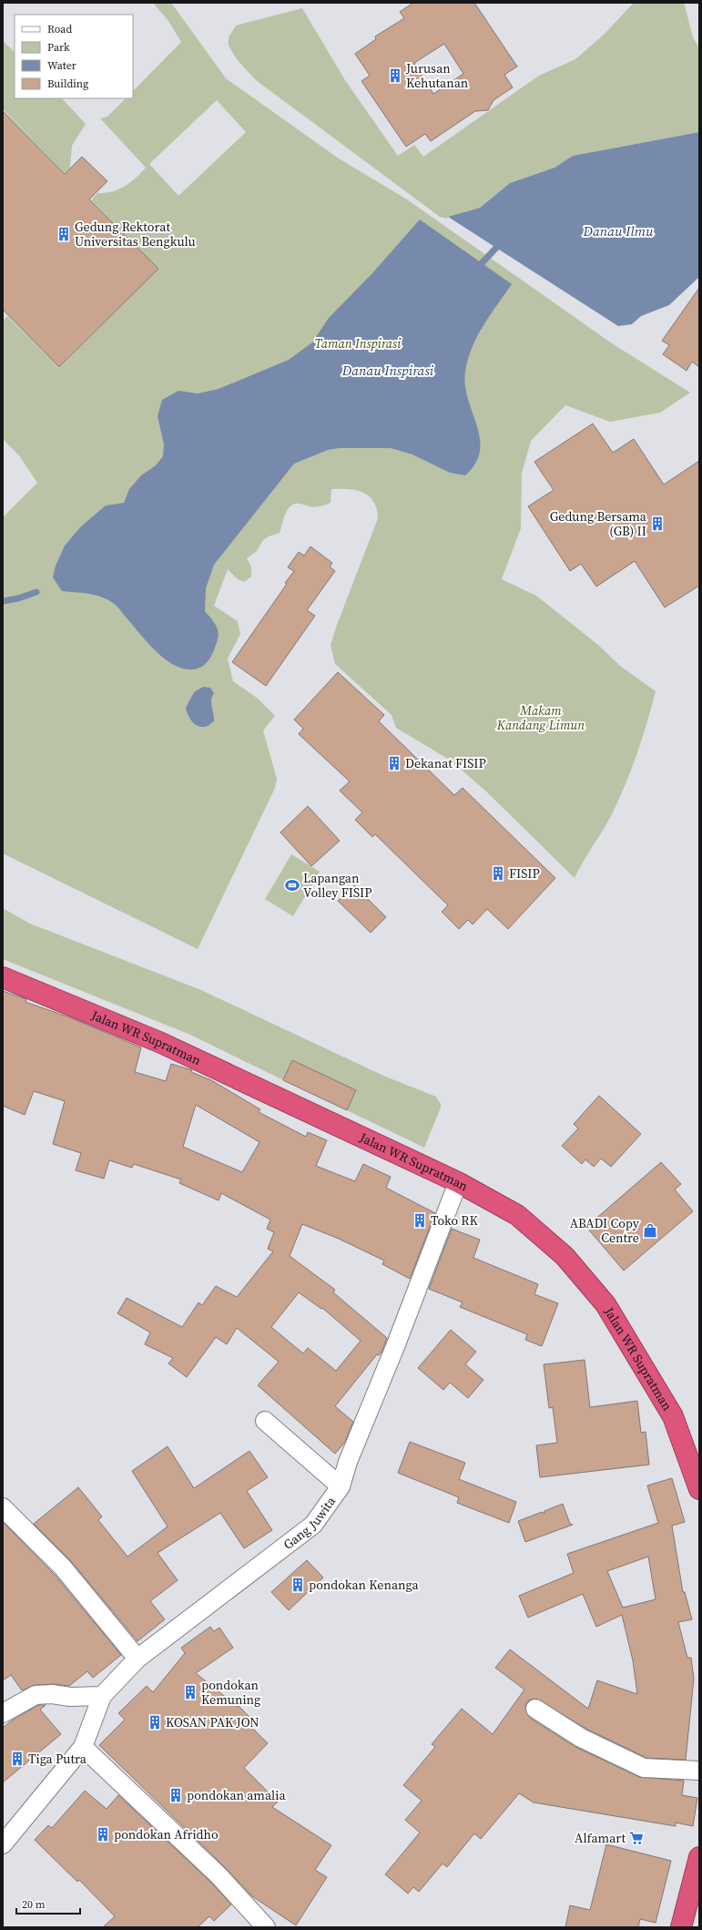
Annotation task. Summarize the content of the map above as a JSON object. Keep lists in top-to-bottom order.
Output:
{
  "streets": {
    "highway": ["Jalan WR Supratman"],
    "street": ["Gang Juwita"]
  },
  "crossings": [
    ["Jalan WR Supratman", "Gang Juwita"]
  ],
  "water": ["Danau Ilmu", "Danau Inspirasi"],
  "parks": ["Taman Inspirasi", "Makam Kandang Limun"],
  "places": {
    "building": [
      "Jurusan Kehutanan",
      "Gedung Rektorat Universitas Bengkulu",
      "Gedung Bersama (GB) II",
      "Dekanat FISIP",
      "FISIP",
      "Toko RK",
      "pondokan Kenanga",
      "pondokan Kemuning",
      "KOSAN PAK JON",
      "Tiga Putra",
      "pondokan amalia",
      "pondokan Afridho"
    ],
    "sports": ["Lapangan Volley FISIP"],
    "shop": ["ABADI Copy Centre"],
    "supermarket": ["Alfamart"]
  },
  "legend": [
    "Road",
    "Park",
    "Water",
    "Building"
  ],
  "scale_bar": "20 m"
}
